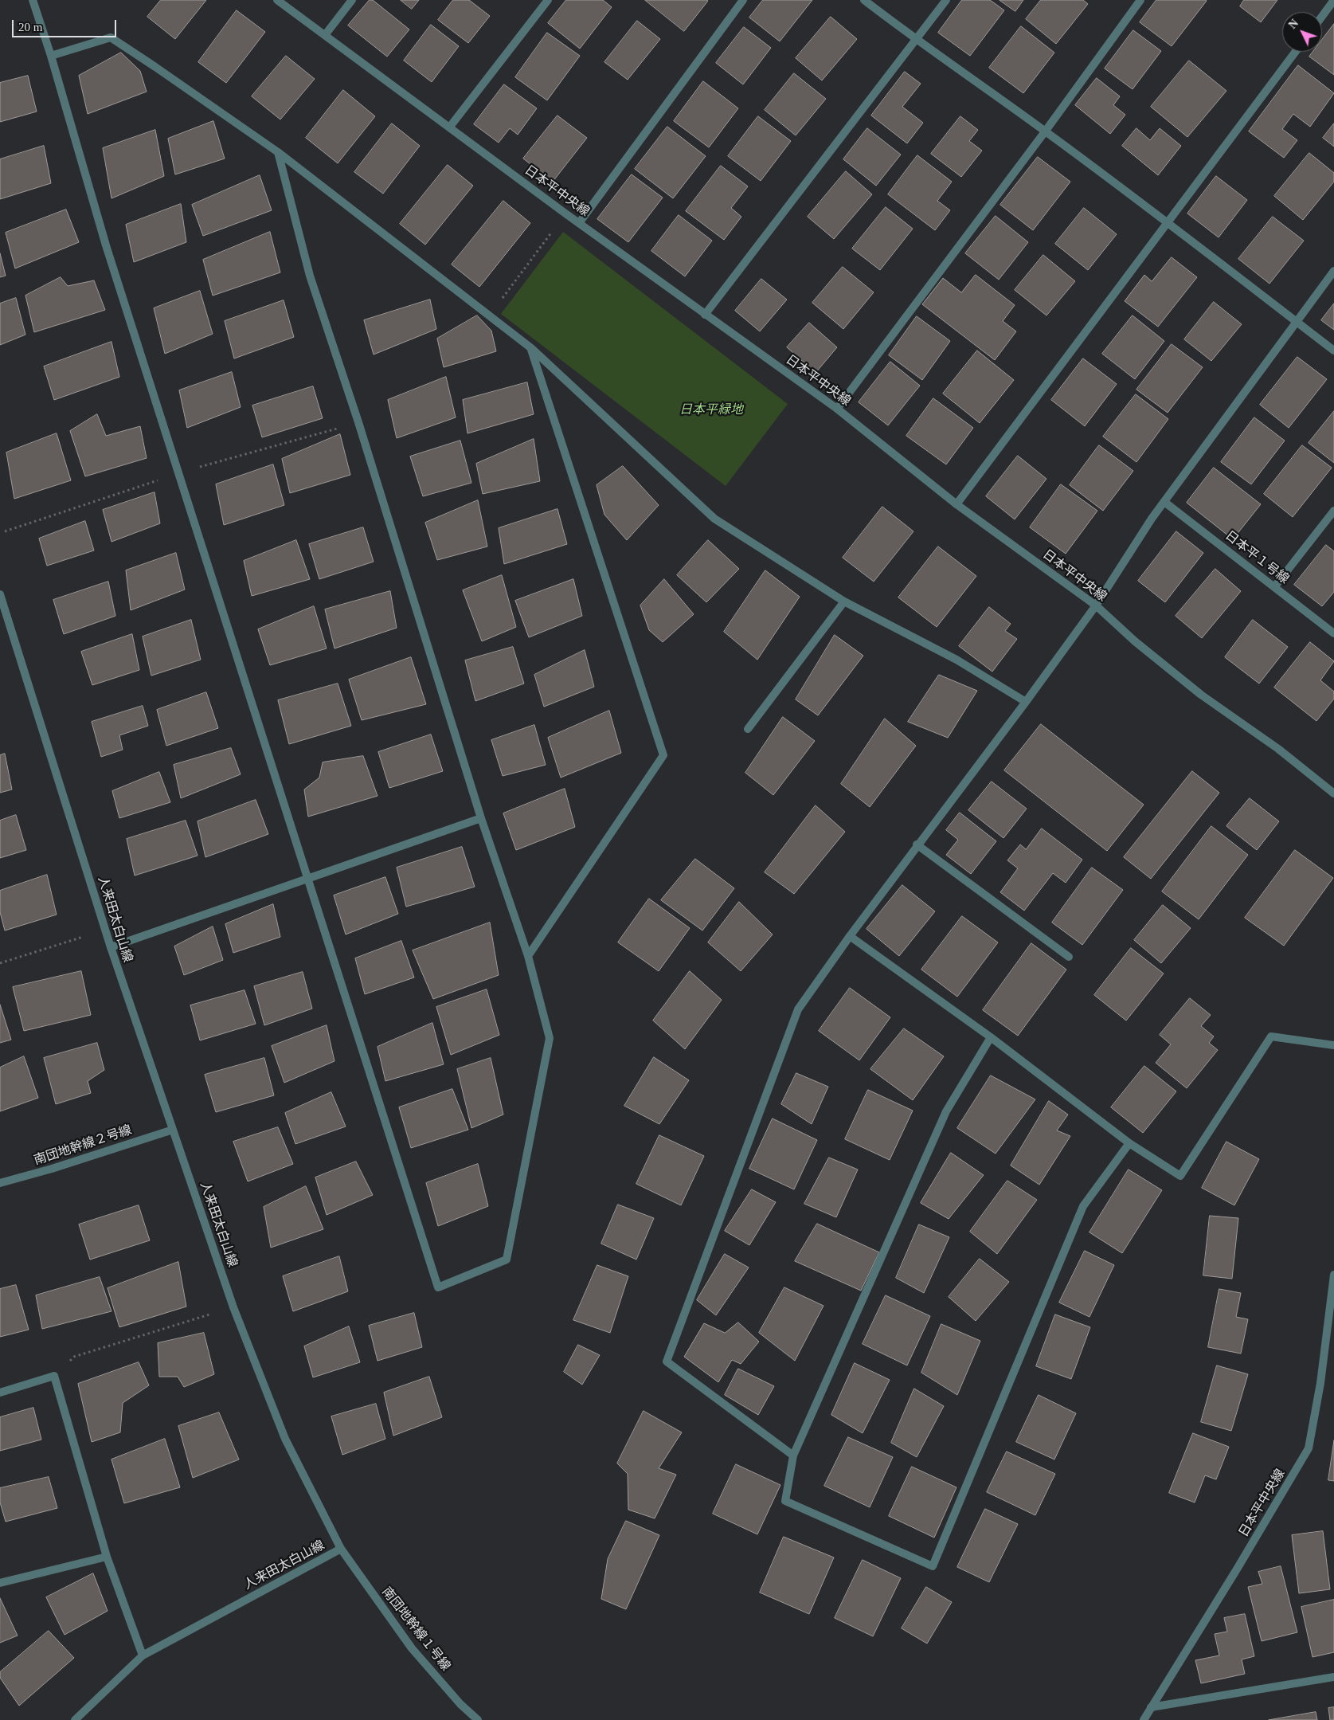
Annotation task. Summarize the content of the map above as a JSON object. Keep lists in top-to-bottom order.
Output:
{
  "streets": {
    "street": [
      "日本平中央線",
      "日本平１号線",
      "人来田太白山線",
      "南団地幹線２号線",
      "南団地幹線１号線"
    ]
  },
  "crossings": [
    ["人来田太白山線", "南団地幹線２号線"],
    ["人来田太白山線", "南団地幹線１号線"]
  ],
  "parks": ["日本平緑地"],
  "scale_bar": "20 m",
  "north": "top left"
}
